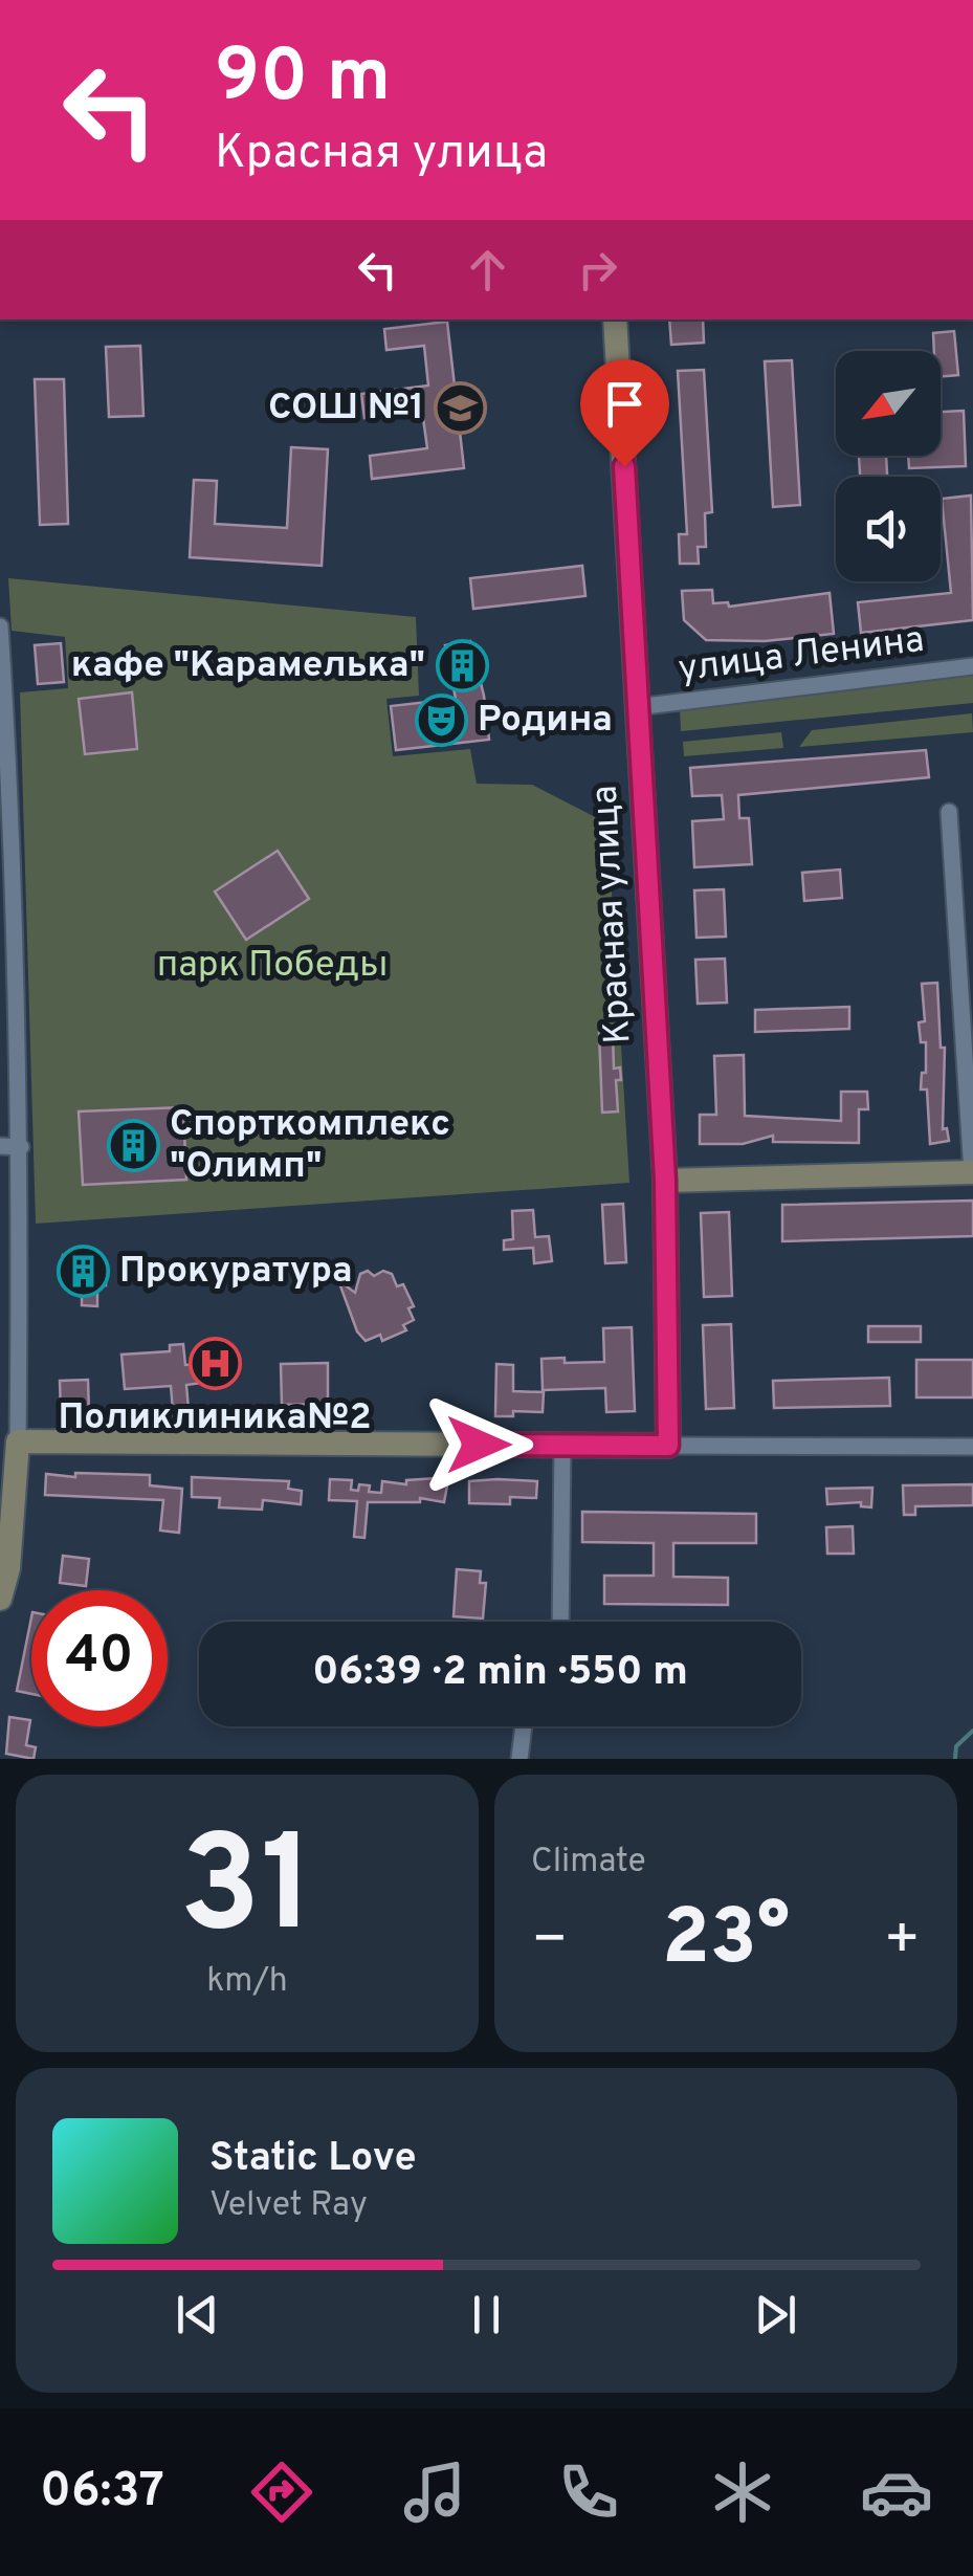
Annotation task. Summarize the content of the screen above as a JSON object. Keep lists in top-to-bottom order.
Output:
{
  "streets": {
    "street": ["улица Ленина", "Красная улица"]
  },
  "crossings": [
    ["улица Ленина", "Красная улица"]
  ],
  "parks": ["парк Победы"],
  "places": {
    "school or university": ["СОШ №1"],
    "building": ["кафе \"Карамелька\"", "Спорткомплекс \"Олимп\"", "Прокуратура"],
    "theatre": ["Родина"],
    "hospital": ["Поликлиника№2"]
  },
  "north": "bottom left",
  "page": {
    "turn": ["90 m", "Красная улица"],
    "limit": "40",
    "trip": "06:39 · 2 min · 550 m",
    "tile": [
      ["31", "km/h"],
      "Climate"
    ],
    "heat": ["−", "23°", "+"],
    "song": ["Static Love", "Velvet Ray"],
    "tabs": "06:37"
  }
}
